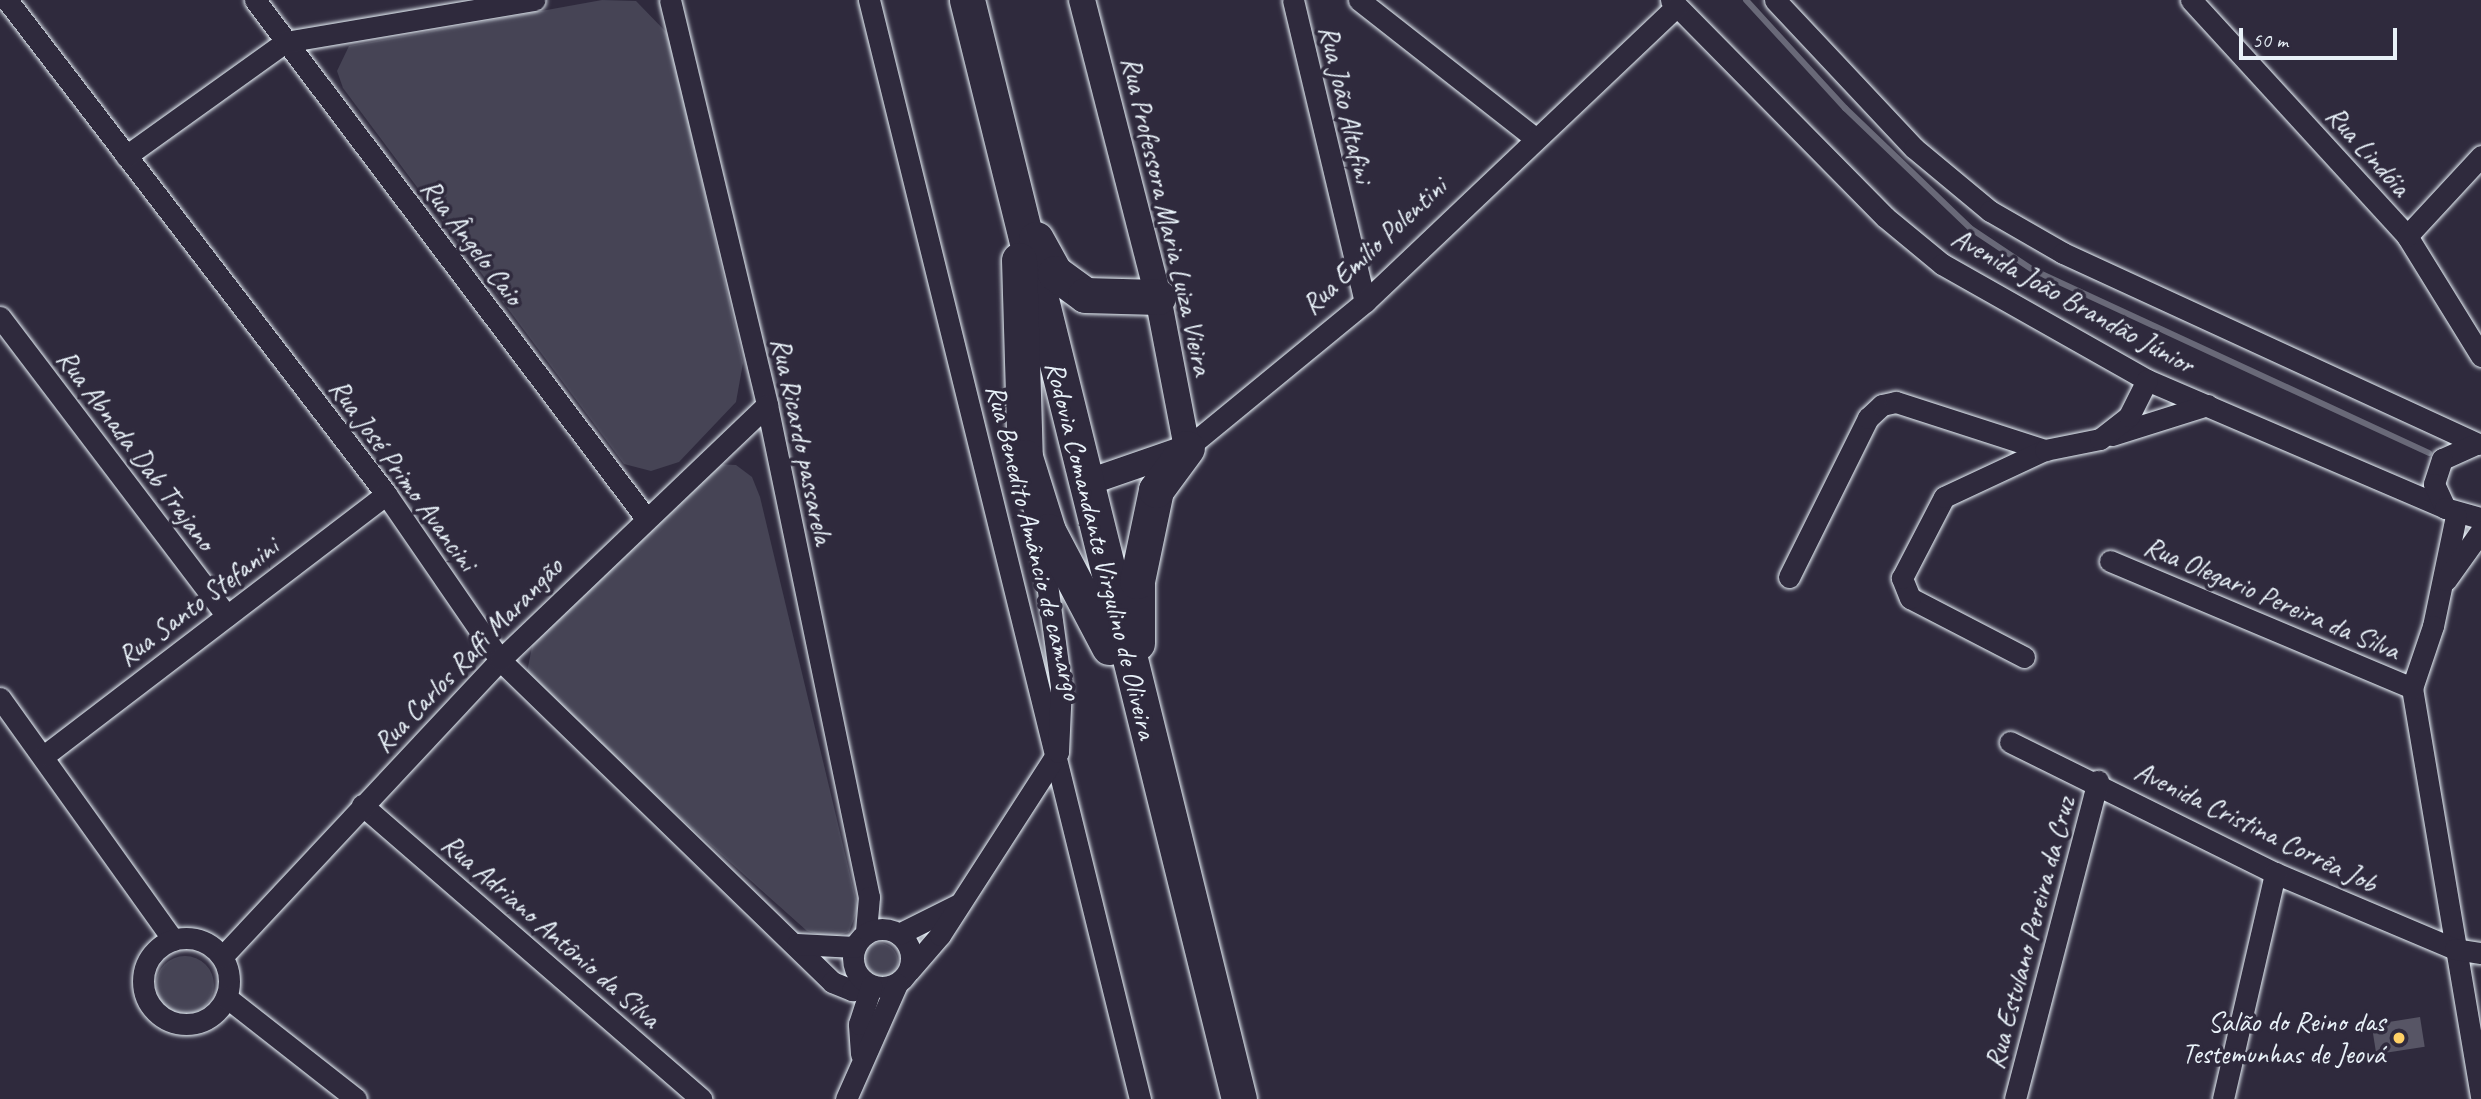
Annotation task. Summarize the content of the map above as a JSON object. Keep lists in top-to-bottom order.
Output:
{
  "streets": {
    "highway": ["Rodovia Comandante Virgulino de Oliveira"],
    "street": [
      "Rua João Altafini",
      "Rua Lindóia",
      "Rua Professora Maria Luiza Vieira",
      "Rua Ângelo Caio",
      "Rua Emílio Polentini",
      "Avenida João Brandão Júnior",
      "Rua Ricardo passarela",
      "Rua Abnada Dab Trajano",
      "Rua José Primo Avancini",
      "Rua Benedito Amâncio de camargo",
      "Rua Olegario Pereira da Silva",
      "Rua Santo Stefanini",
      "Rua Carlos Raffi Marangão",
      "Avenida Cristina Corrêa Job",
      "Rua Adriano Antônio da Silva",
      "Rua Estulano Pereira da Cruz"
    ]
  },
  "crossings": [
    ["Rua João Altafini", "Rua Emílio Polentini"],
    ["Rua Professora Maria Luiza Vieira", "Rua Emílio Polentini"],
    ["Rua Ângelo Caio", "Rua Carlos Raffi Marangão"],
    ["Rua Emílio Polentini", "Avenida João Brandão Júnior"],
    ["Rua Emílio Polentini", "Rodovia Comandante Virgulino de Oliveira"],
    ["Rua Ricardo passarela", "Rua José Primo Avancini"],
    ["Rua Ricardo passarela", "Rua Carlos Raffi Marangão"],
    ["Rua Abnada Dab Trajano", "Rua Santo Stefanini"],
    ["Rua José Primo Avancini", "Rua Santo Stefanini"],
    ["Rua José Primo Avancini", "Rua Carlos Raffi Marangão"],
    ["Rua Carlos Raffi Marangão", "Rua Adriano Antônio da Silva"],
    ["Avenida Cristina Corrêa Job", "Rua Estulano Pereira da Cruz"]
  ],
  "places": ["Salão do Reino das Testemunhas de Jeová"],
  "scale_bar": "50 m"
}
